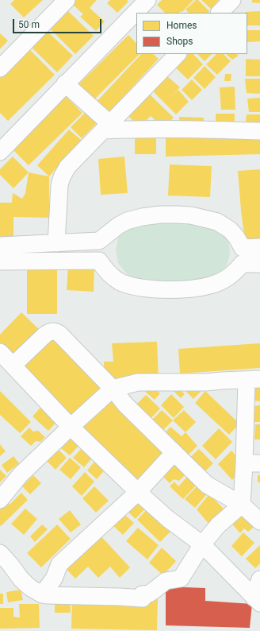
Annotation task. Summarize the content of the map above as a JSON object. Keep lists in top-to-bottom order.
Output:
{
  "legend": ["Homes", "Shops"],
  "scale_bar": "50 m"
}
